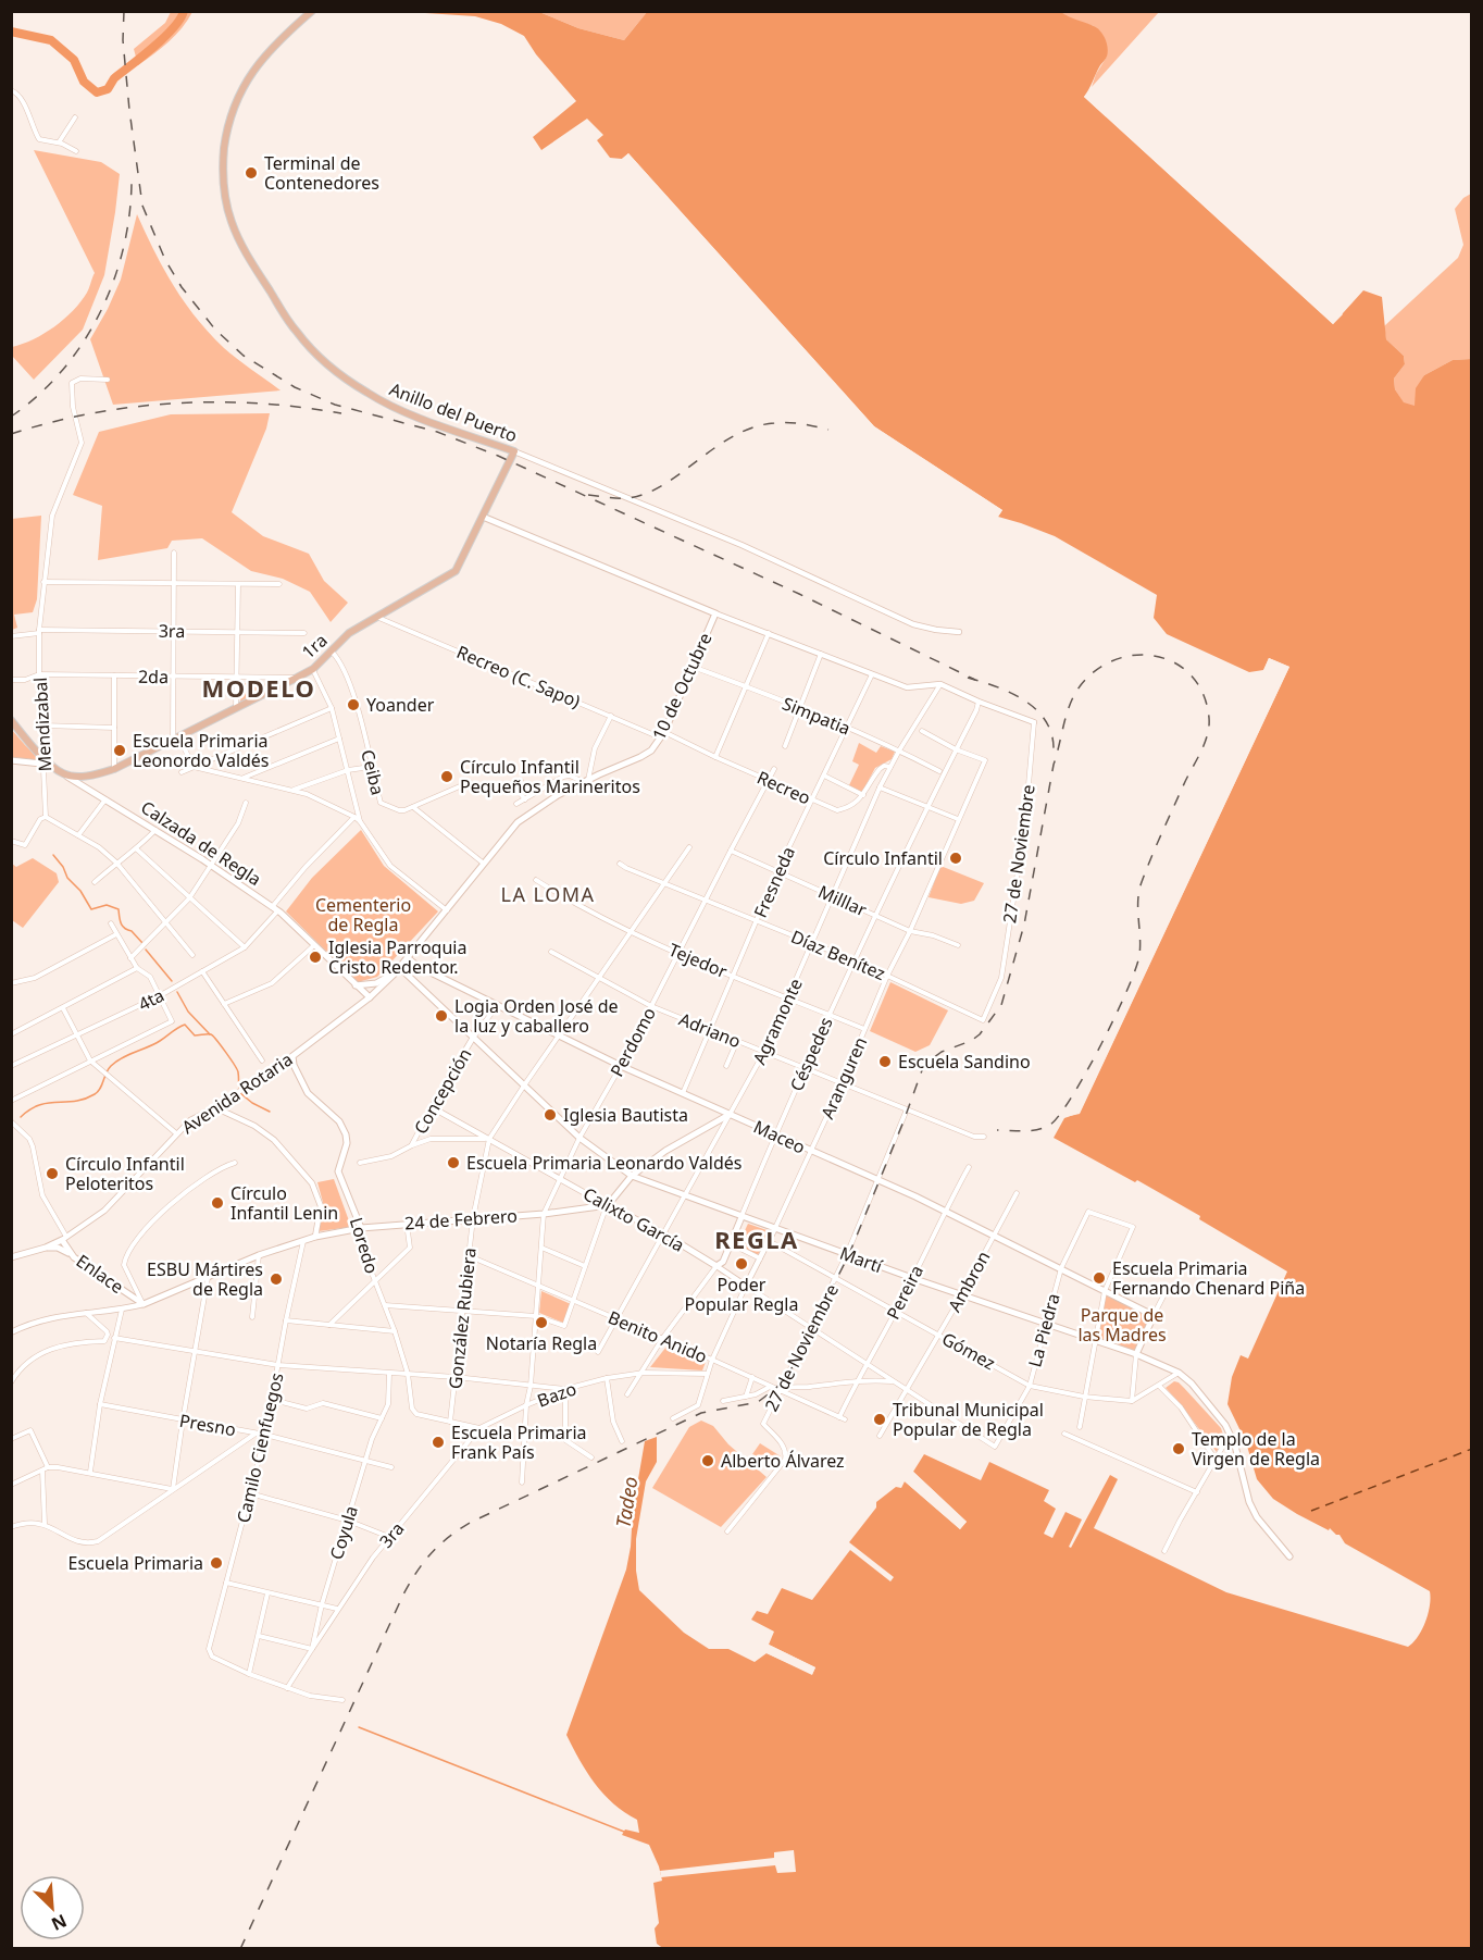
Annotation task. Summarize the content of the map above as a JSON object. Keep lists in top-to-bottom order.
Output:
{
  "streets": {
    "main road": [
      "Anillo del Puerto",
      "1ra",
      "10 de Octubre",
      "Calzada de Regla",
      "Céspedes",
      "Avenida Rotaria",
      "Maceo",
      "24 de Febrero",
      "Calixto García",
      "Loredo",
      "Martí",
      "Enlace"
    ],
    "street": [
      "3ra",
      "2da",
      "Recreo (C. Sapo)",
      "Simpatia",
      "Mendizabal",
      "Ceiba",
      "Recreo",
      "27 de Noviembre",
      "Fresneda",
      "Milllar",
      "Díaz Benítez",
      "Tejedor",
      "4ta",
      "Agramonte",
      "Adriano",
      "Perdomo",
      "Aranguren",
      "Concepción",
      "Ambron",
      "Pereira",
      "González Rubiera",
      "La Piedra",
      "Benito Anido",
      "Gómez",
      "Bazo",
      "Presno",
      "Camilo Cienfuegos",
      "Coyula"
    ]
  },
  "crossings": [
    ["Anillo del Puerto", "1ra"],
    ["3ra", "Mendizabal"],
    ["3ra", "Bazo"],
    ["3ra", "Coyula"],
    ["1ra", "2da"],
    ["1ra", "Recreo (C. Sapo)"],
    ["1ra", "10 de Octubre"],
    ["1ra", "Ceiba"],
    ["1ra", "Calzada de Regla"],
    ["2da", "Mendizabal"],
    ["Recreo (C. Sapo)", "10 de Octubre"],
    ["Recreo (C. Sapo)", "Recreo"],
    ["10 de Octubre", "Simpatia"],
    ["10 de Octubre", "Recreo"],
    ["10 de Octubre", "Avenida Rotaria"],
    ["10 de Octubre", "Maceo"],
    ["10 de Octubre", "Martí"],
    ["Simpatia", "Fresneda"],
    ["Simpatia", "Agramonte"],
    ["Mendizabal", "Calzada de Regla"],
    ["Recreo", "Fresneda"],
    ["Recreo", "Perdomo"],
    ["Calzada de Regla", "4ta"],
    ["Calzada de Regla", "Avenida Rotaria"],
    ["27 de Noviembre", "Díaz Benítez"],
    ["27 de Noviembre", "Adriano"],
    ["27 de Noviembre", "Maceo"],
    ["27 de Noviembre", "Calixto García"],
    ["27 de Noviembre", "Martí"],
    ["27 de Noviembre", "Benito Anido"],
    ["27 de Noviembre", "Gómez"],
    ["Fresneda", "Milllar"],
    ["Fresneda", "Díaz Benítez"],
    ["Fresneda", "Tejedor"],
    ["Fresneda", "Adriano"],
    ["Fresneda", "Maceo"],
    ["Milllar", "Agramonte"],
    ["Milllar", "Perdomo"],
    ["Milllar", "Céspedes"],
    ["Milllar", "Aranguren"],
    ["Díaz Benítez", "Agramonte"],
    ["Díaz Benítez", "Perdomo"],
    ["Díaz Benítez", "Céspedes"],
    ["Díaz Benítez", "Aranguren"],
    ["Díaz Benítez", "González Rubiera"],
    ["Tejedor", "Agramonte"],
    ["Tejedor", "Perdomo"],
    ["Tejedor", "Céspedes"],
    ["Tejedor", "Aranguren"],
    ["Tejedor", "González Rubiera"],
    ["Agramonte", "Adriano"],
    ["Agramonte", "Maceo"],
    ["Agramonte", "Calixto García"],
    ["Agramonte", "Martí"],
    ["Agramonte", "Benito Anido"],
    ["Adriano", "Perdomo"],
    ["Adriano", "Céspedes"],
    ["Adriano", "Aranguren"],
    ["Adriano", "González Rubiera"],
    ["Perdomo", "Maceo"],
    ["Perdomo", "24 de Febrero"],
    ["Perdomo", "Calixto García"],
    ["Perdomo", "Martí"],
    ["Perdomo", "Benito Anido"],
    ["Perdomo", "Bazo"],
    ["Céspedes", "Aranguren"],
    ["Céspedes", "Maceo"],
    ["Céspedes", "Calixto García"],
    ["Céspedes", "Martí"],
    ["Céspedes", "Benito Anido"],
    ["Céspedes", "Bazo"],
    ["Aranguren", "Maceo"],
    ["Aranguren", "Calixto García"],
    ["Aranguren", "Martí"],
    ["Aranguren", "Benito Anido"],
    ["Aranguren", "Gómez"],
    ["Aranguren", "Bazo"],
    ["Concepción", "Maceo"],
    ["Concepción", "Calixto García"],
    ["Concepción", "Martí"],
    ["Avenida Rotaria", "Loredo"],
    ["Avenida Rotaria", "Martí"],
    ["Avenida Rotaria", "Enlace"],
    ["Maceo", "Ambron"],
    ["Maceo", "Pereira"],
    ["Maceo", "González Rubiera"],
    ["Maceo", "La Piedra"],
    ["24 de Febrero", "Calixto García"],
    ["24 de Febrero", "Loredo"],
    ["24 de Febrero", "Enlace"],
    ["24 de Febrero", "González Rubiera"],
    ["24 de Febrero", "Camilo Cienfuegos"],
    ["Calixto García", "Ambron"],
    ["Calixto García", "Pereira"],
    ["Calixto García", "González Rubiera"],
    ["Calixto García", "La Piedra"],
    ["Loredo", "González Rubiera"],
    ["Martí", "Ambron"],
    ["Martí", "Pereira"],
    ["Martí", "González Rubiera"],
    ["Martí", "La Piedra"],
    ["Ambron", "Gómez"],
    ["Pereira", "Benito Anido"],
    ["Pereira", "Gómez"],
    ["González Rubiera", "Benito Anido"],
    ["La Piedra", "Gómez"],
    ["Presno", "Camilo Cienfuegos"],
    ["Presno", "Coyula"]
  ],
  "districts": ["MODELO", "LA LOMA", "REGLA"],
  "water": ["Tadeo"],
  "parks": ["Cementerio de Regla", "Parque de las Madres"],
  "places": [
    "Terminal de Contenedores",
    "Yoander",
    "Escuela Primaria Leonordo Valdés",
    "Círculo Infantil Pequeños Marineritos",
    "Círculo Infantil",
    "Iglesia Parroquia Cristo Redentor.",
    "Logia Orden José de la luz y caballero",
    "Escuela Sandino",
    "Iglesia Bautista",
    "Escuela Primaria Leonardo Valdés",
    "Círculo Infantil Peloteritos",
    "Círculo Infantil Lenin",
    "Poder Popular Regla",
    "Escuela Primaria Fernando Chenard Piña",
    "ESBU Mártires de Regla",
    "Notaría Regla",
    "Tribunal Municipal Popular de Regla",
    "Escuela Primaria Frank País",
    "Templo de la Virgen de Regla",
    "Alberto Álvarez",
    "Escuela Primaria"
  ],
  "north": "bottom right"
}
